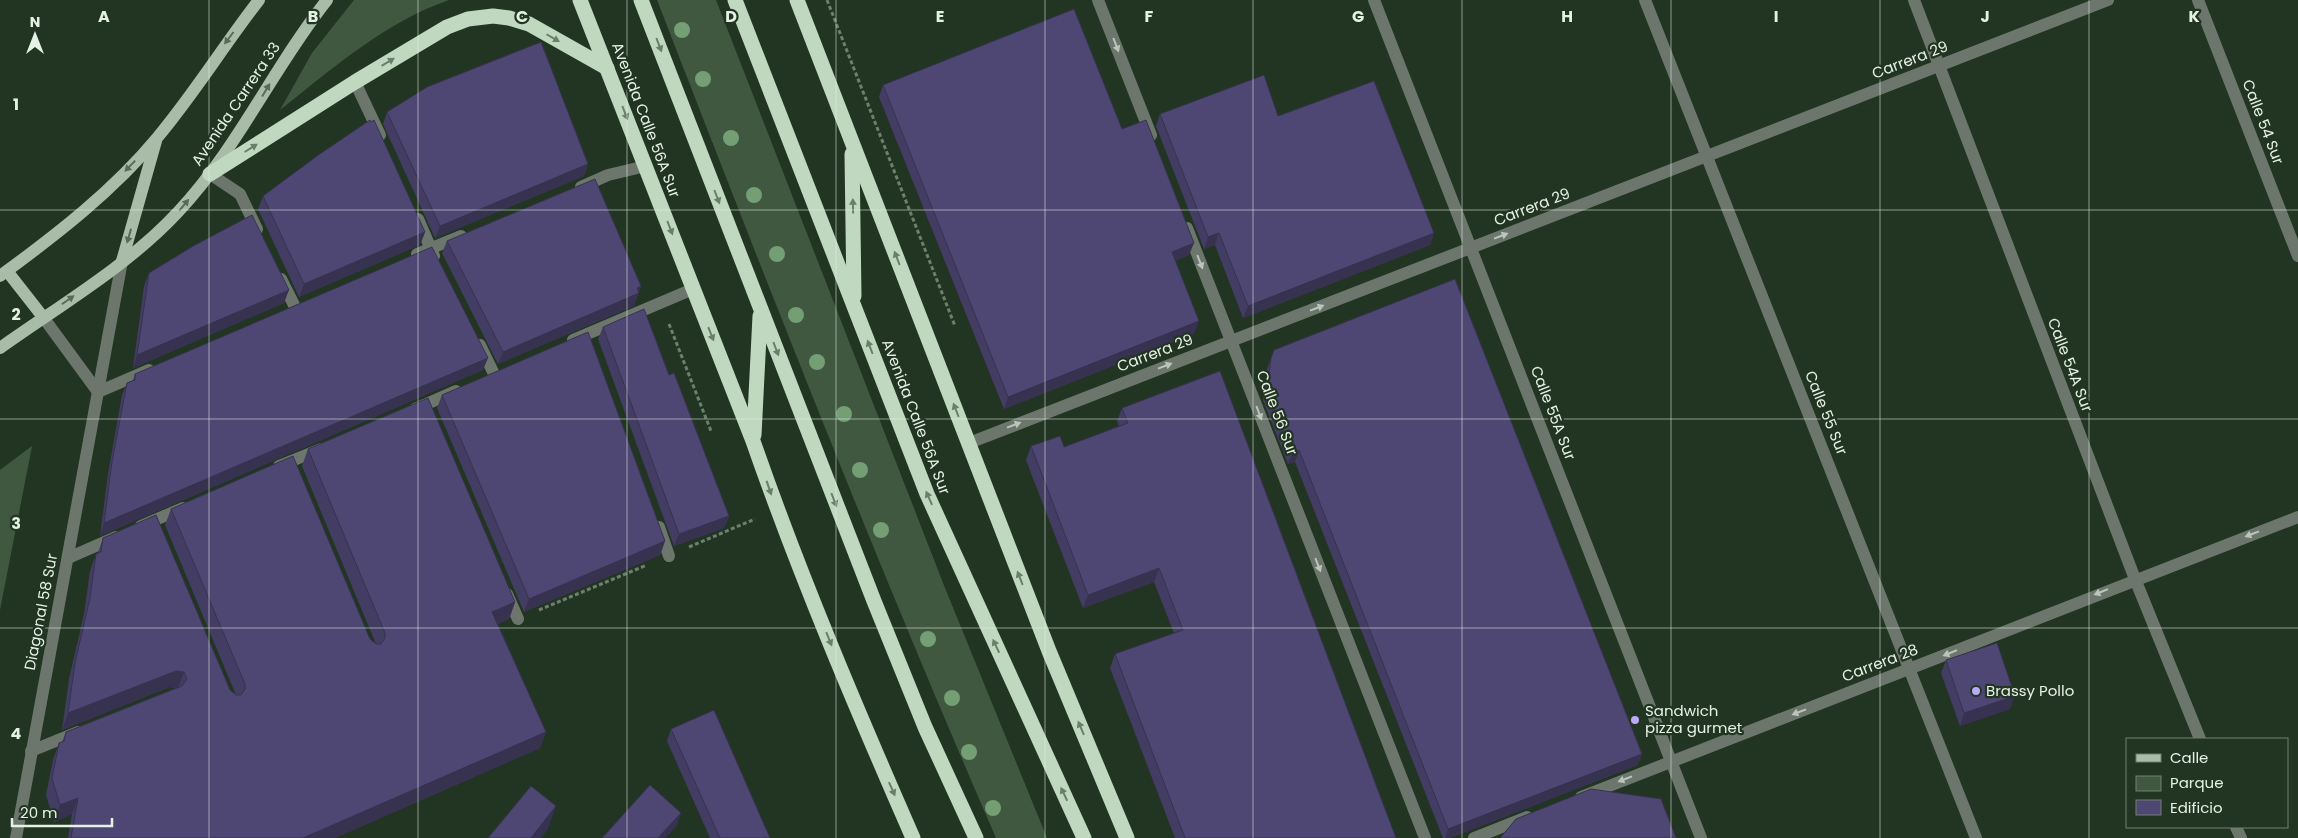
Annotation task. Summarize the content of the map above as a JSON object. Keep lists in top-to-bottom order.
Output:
{
  "streets": {
    "highway": ["Avenida Calle 56A Sur"],
    "main road": ["Avenida Carrera 33"],
    "street": [
      "Carrera 29",
      "Calle 54 Sur",
      "Calle 54A Sur",
      "Calle 56 Sur",
      "Calle 55A Sur",
      "Calle 55 Sur",
      "Diagonal 58 Sur",
      "Carrera 28"
    ]
  },
  "crossings": [
    ["Carrera 29", "Calle 54A Sur"],
    ["Carrera 29", "Calle 56 Sur"],
    ["Carrera 29", "Calle 55A Sur"],
    ["Carrera 29", "Calle 55 Sur"],
    ["Avenida Carrera 33", "Diagonal 58 Sur"],
    ["Calle 54A Sur", "Carrera 28"],
    ["Calle 55A Sur", "Carrera 28"],
    ["Calle 55 Sur", "Carrera 28"]
  ],
  "one_way": ["Carrera 29", "Calle 56 Sur", "Carrera 28"],
  "places": ["Brassy Pollo", "Sandwich pizza gurmet"],
  "legend": ["Calle", "Parque", "Edificio"],
  "scale_bar": "20 m",
  "north": "top",
  "grid": {
    "columns": [
      "A",
      "B",
      "C",
      "D",
      "E",
      "F",
      "G",
      "H",
      "I",
      "J",
      "K"
    ],
    "rows": [
      "1",
      "2",
      "3",
      "4"
    ]
  }
}
